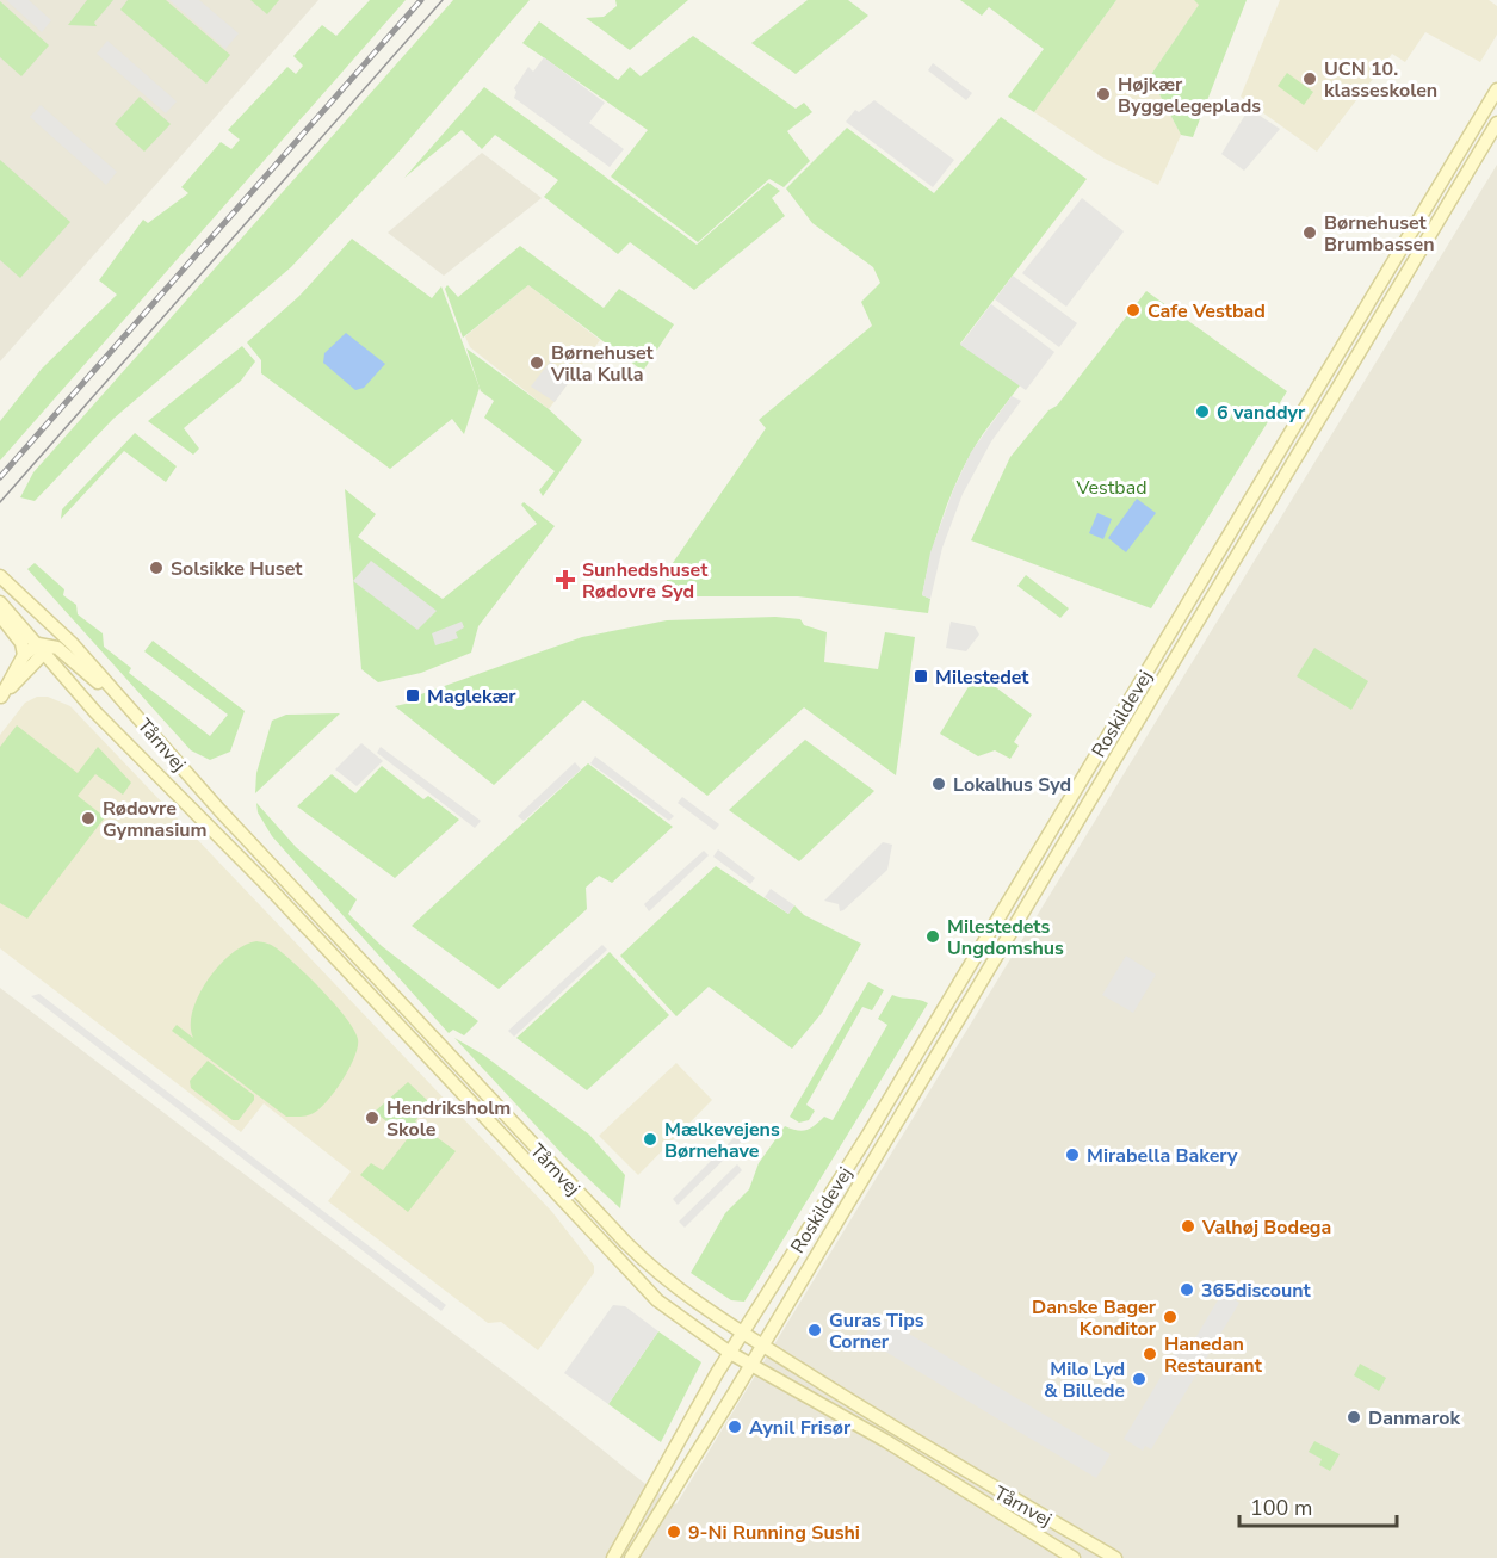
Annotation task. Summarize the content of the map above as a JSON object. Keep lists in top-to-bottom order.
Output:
{
  "streets": {
    "main road": ["Roskildevej", "Tårnvej"]
  },
  "crossings": [
    ["Roskildevej", "Tårnvej"]
  ],
  "parks": ["Vestbad"],
  "places": {
    "other": [
      "UCN 10. klasseskolen",
      "Højkær Byggelegeplads",
      "Børnehuset Brumbassen",
      "Cafe Vestbad",
      "Børnehuset Villa Kulla",
      "6 vanddyr",
      "Solsikke Huset",
      "Lokalhus Syd",
      "Rødovre Gymnasium",
      "Milestedets Ungdomshus",
      "Hendriksholm Skole",
      "Mælkevejens Børnehave",
      "Mirabella Bakery",
      "Valhøj Bodega",
      "365discount",
      "Danske Bager Konditor",
      "Guras Tips Corner",
      "Hanedan Restaurant",
      "Milo Lyd & Billede",
      "Danmarok",
      "Aynil Frisør",
      "9-Ni Running Sushi"
    ],
    "health": ["Sunhedshuset Rødovre Syd"],
    "transit": ["Milestedet", "Maglekær"]
  },
  "scale_bar": "100 m"
}
